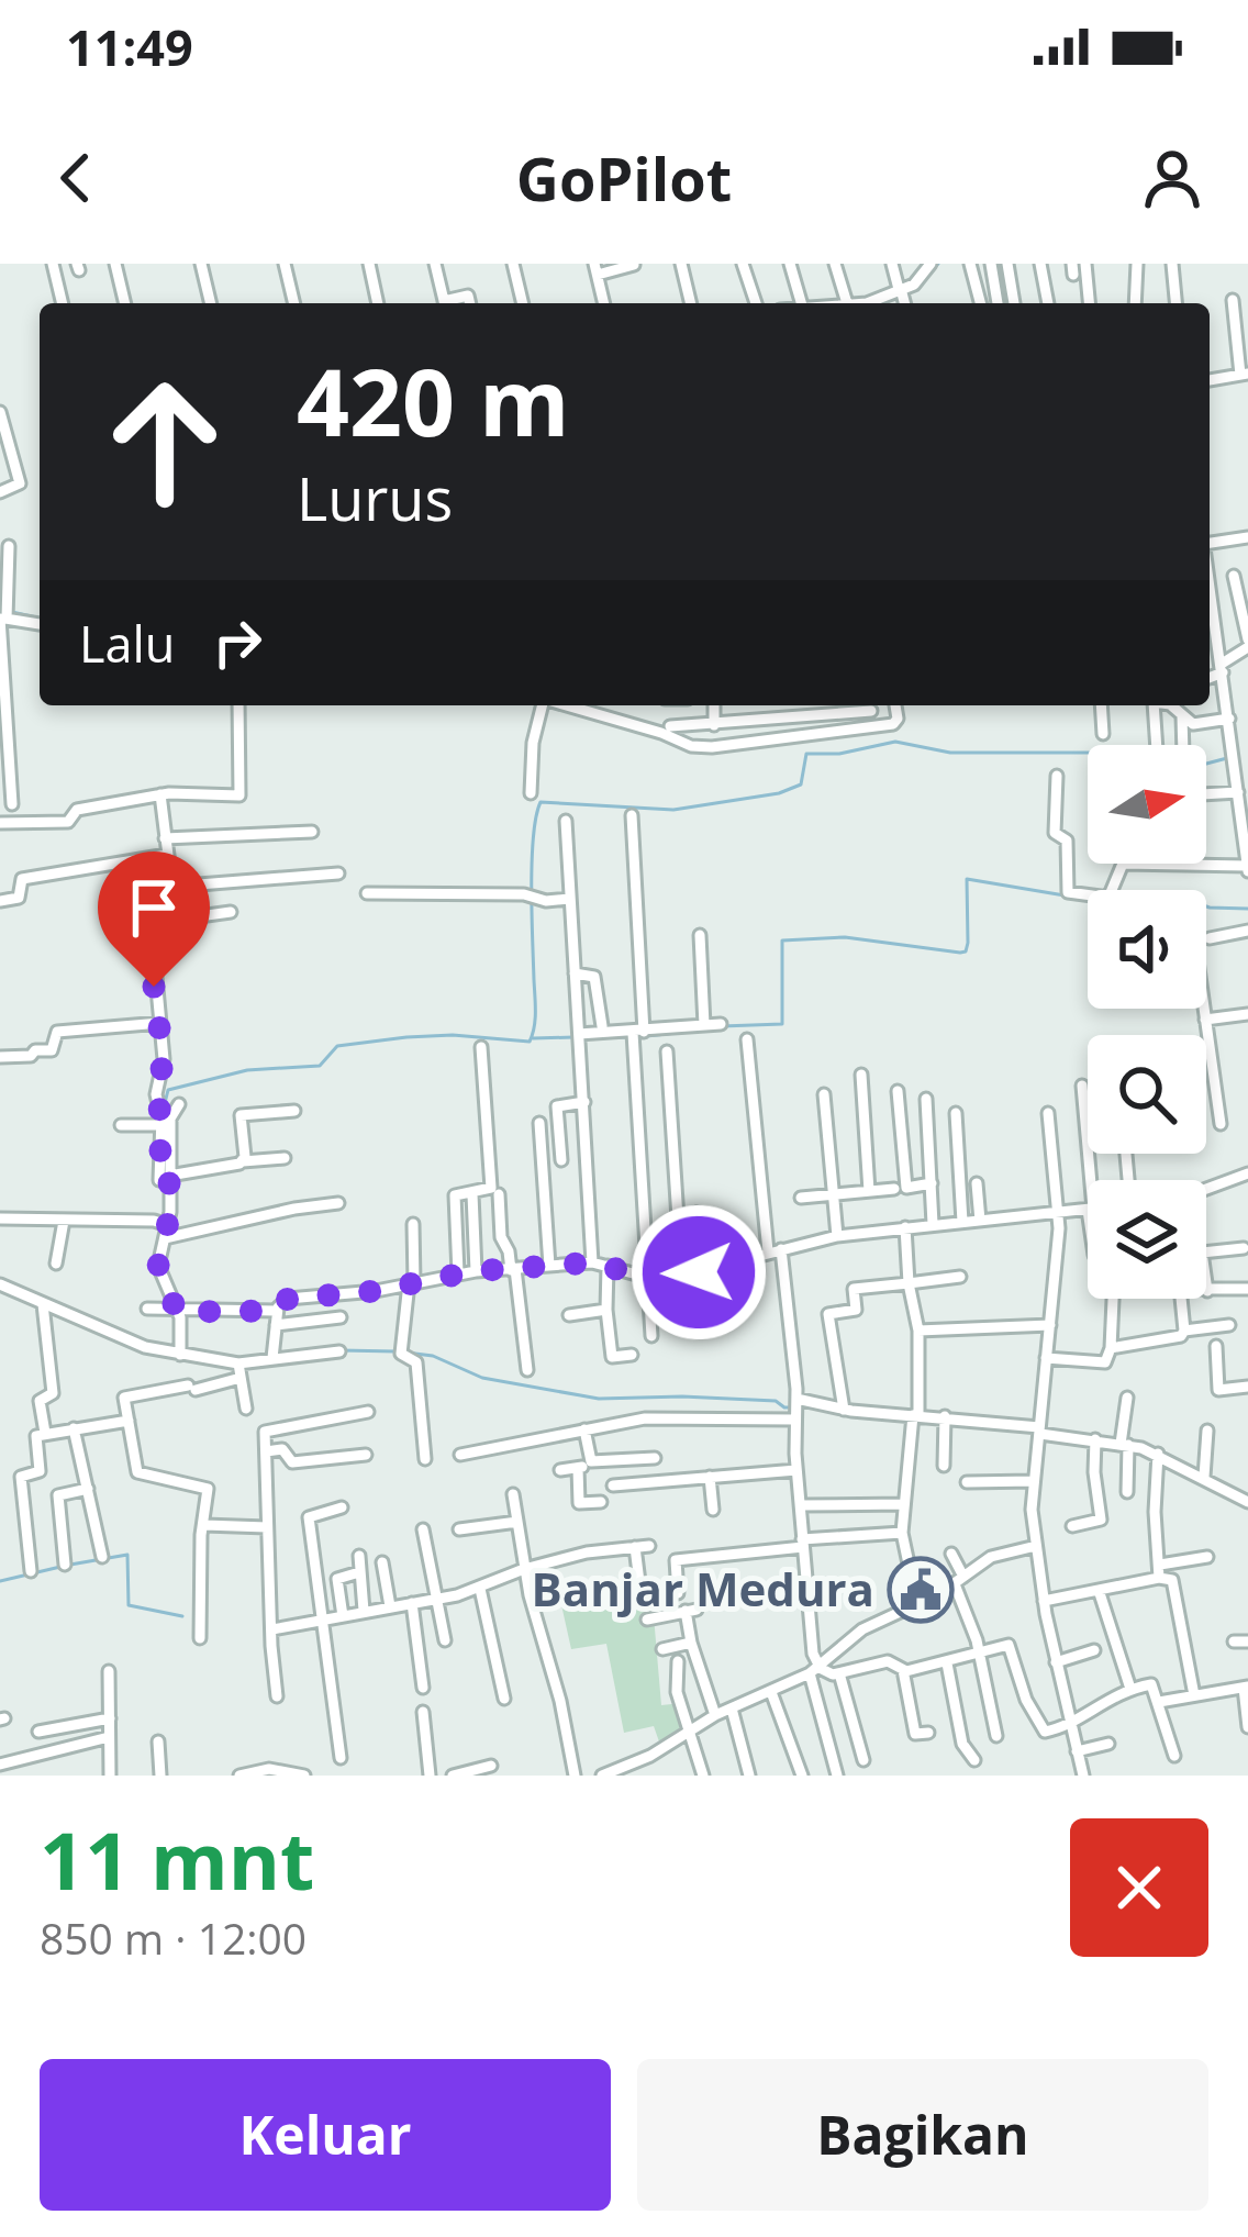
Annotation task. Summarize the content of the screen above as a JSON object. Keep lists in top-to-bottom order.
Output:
{
  "places": {
    "public building": ["Banjar Medura"]
  },
  "north": "right",
  "page": {
    "status": "11:49",
    "header": "GoPilot",
    "turn": ["420 m", "Lurus"],
    "then": "Lalu",
    "heading": ["11 mnt", "850 m · 12:00"],
    "buttons": ["Keluar", "Bagikan"]
  }
}
